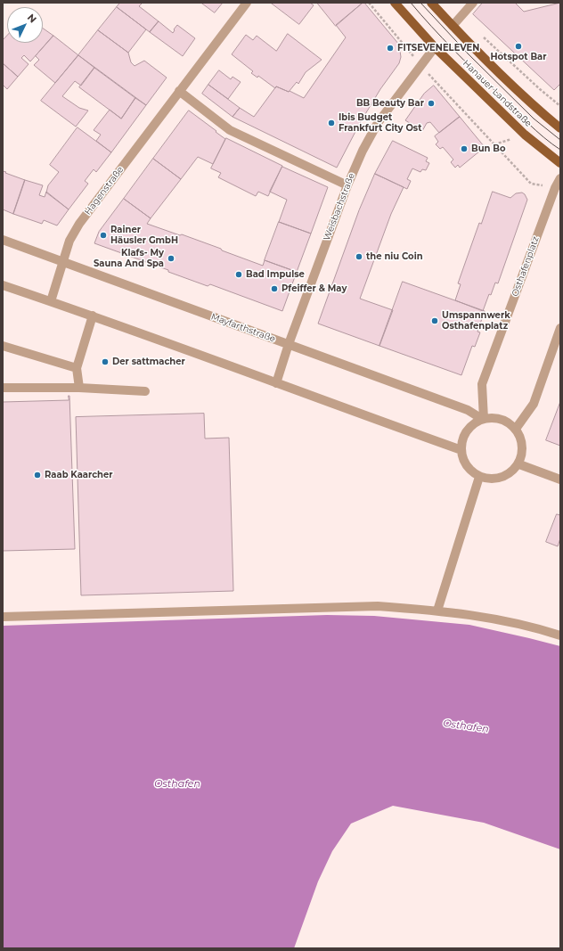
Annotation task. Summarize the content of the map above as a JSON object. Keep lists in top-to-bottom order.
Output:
{
  "streets": {
    "main road": ["Hanauer Landstraße"],
    "street": [
      "Hagenstraße",
      "Weisbachstraße",
      "Osthafenplatz",
      "Mayfarthstraße"
    ]
  },
  "crossings": [
    ["Hanauer Landstraße", "Weisbachstraße"],
    ["Hagenstraße", "Mayfarthstraße"],
    ["Weisbachstraße", "Mayfarthstraße"],
    ["Osthafenplatz", "Mayfarthstraße"]
  ],
  "water": ["Osthafen"],
  "places": [
    "Hotspot Bar",
    "FITSEVENELEVEN",
    "BB Beauty Bar",
    "Ibis Budget Frankfurt City Ost",
    "Bun Bo",
    "Rainer Häusler GmbH",
    "the niu Coin",
    "Klafs- My Sauna And Spa",
    "Bad Impulse",
    "Pfeiffer & May",
    "Umspannwerk Osthafenplatz",
    "Der sattmacher",
    "Raab Kaarcher"
  ],
  "north": "top right"
}
